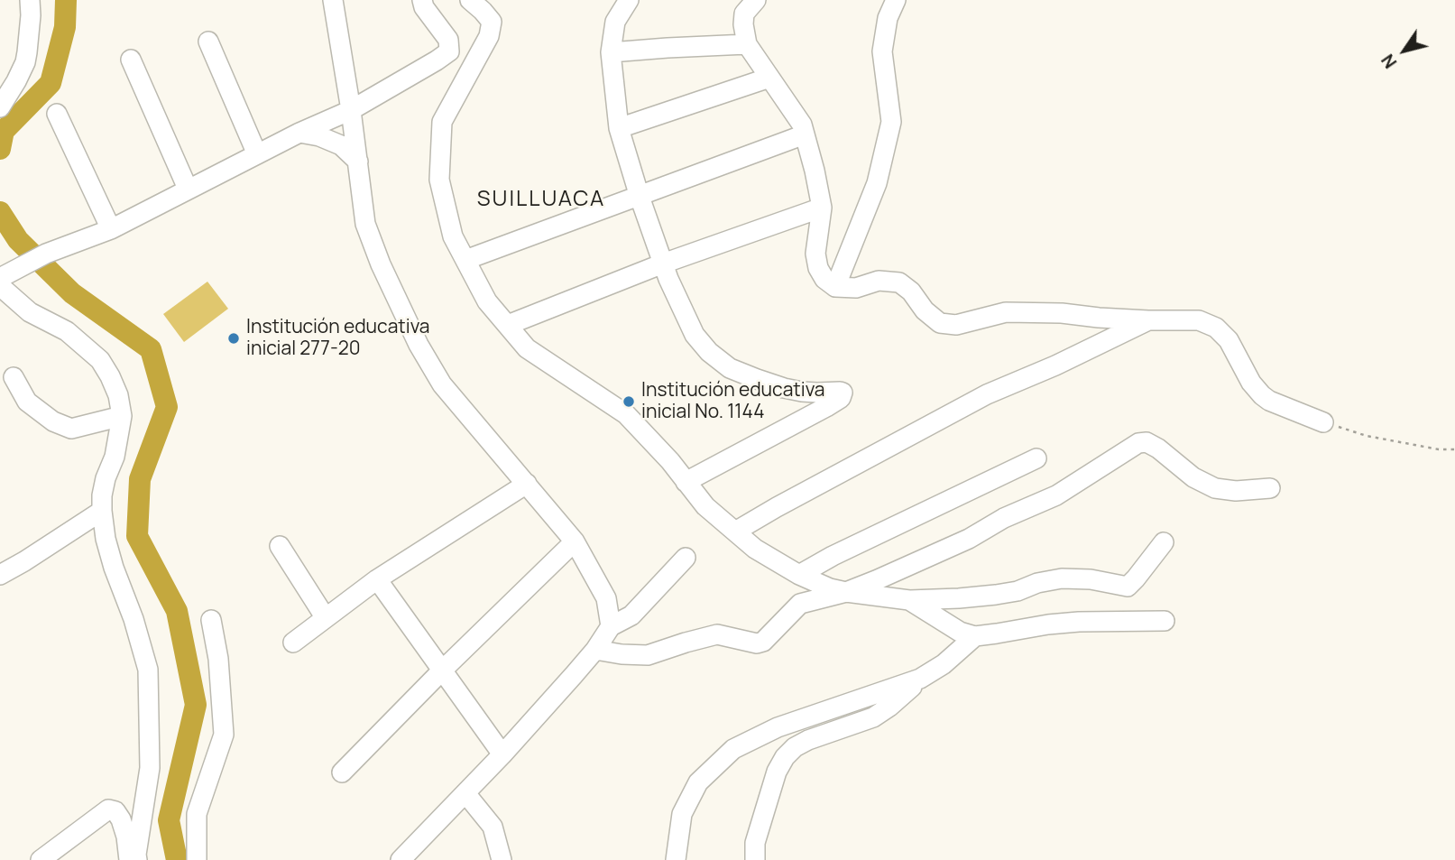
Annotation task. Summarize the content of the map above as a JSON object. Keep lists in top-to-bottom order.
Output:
{
  "districts": ["SUILLUACA"],
  "places": ["Institución educativa inicial 277-20", "Institución educativa inicial No. 1144"],
  "north": "bottom left"
}
